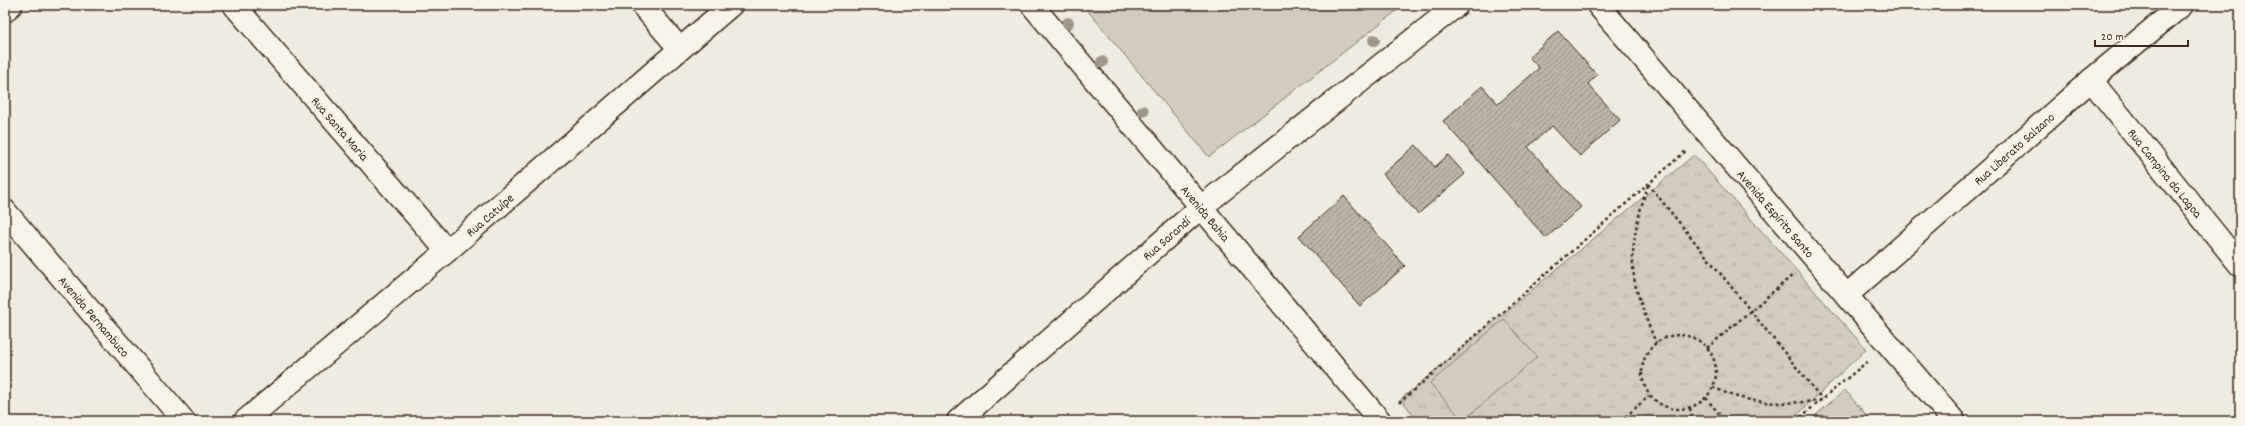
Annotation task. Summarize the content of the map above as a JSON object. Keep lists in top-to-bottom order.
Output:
{
  "streets": {
    "street": [
      "Rua Santa Maria",
      "Rua Liberato Salzano",
      "Rua Campina da Lagoa",
      "Avenida Espírito Santo",
      "Rua Catuípe",
      "Avenida Bahia",
      "Rua Sarandí",
      "Avenida Pernambuco"
    ]
  },
  "crossings": [
    ["Rua Santa Maria", "Rua Catuípe"],
    ["Rua Liberato Salzano", "Rua Campina da Lagoa"],
    ["Rua Liberato Salzano", "Avenida Espírito Santo"],
    ["Avenida Bahia", "Rua Sarandí"]
  ],
  "scale_bar": "20 m"
}
